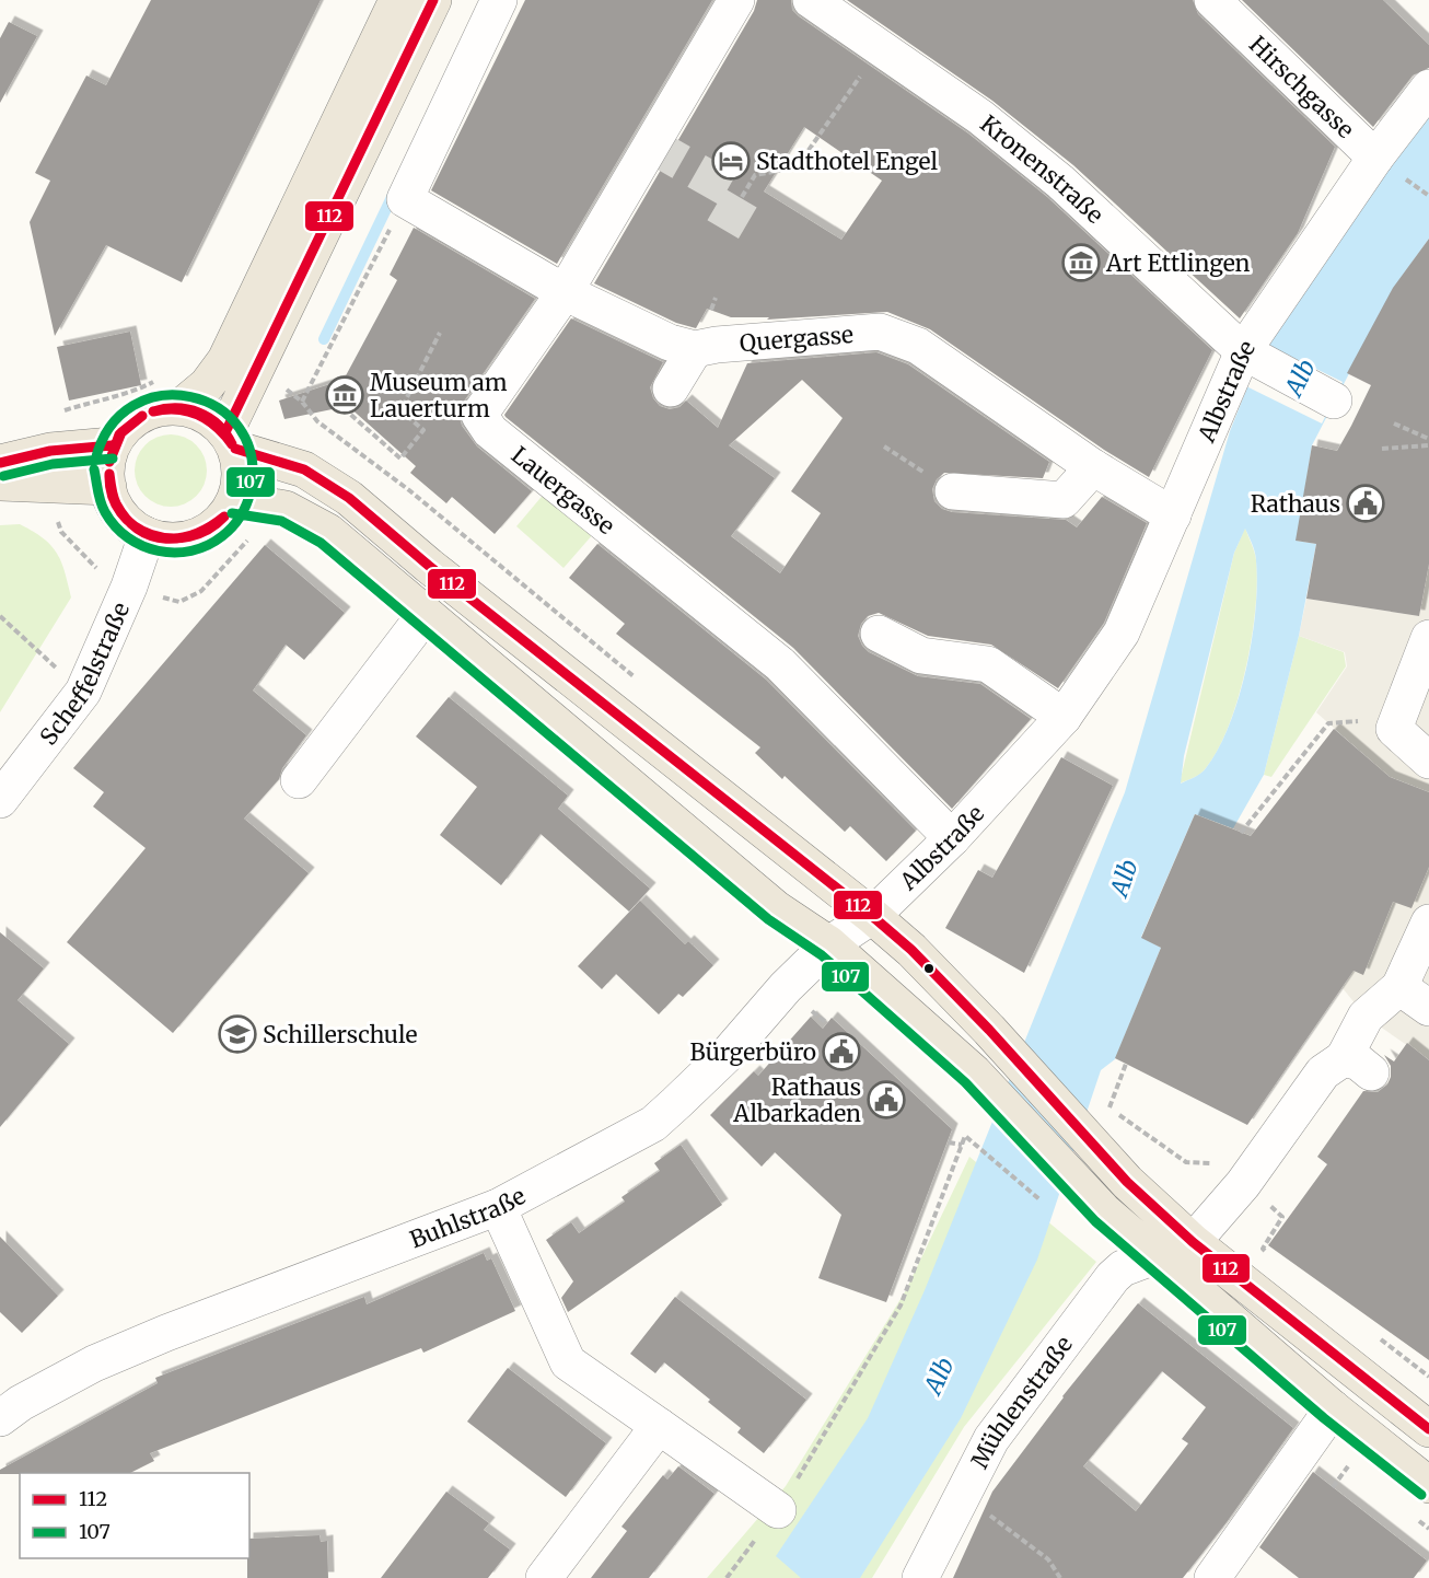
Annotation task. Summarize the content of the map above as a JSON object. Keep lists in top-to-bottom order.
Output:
{
  "streets": {
    "street": [
      "Hirschgasse",
      "Kronenstraße",
      "Quergasse",
      "Albstraße",
      "Lauergasse",
      "Scheffelstraße",
      "Buhlstraße",
      "Mühlenstraße"
    ]
  },
  "crossings": [
    ["Hirschgasse", "Albstraße"],
    ["Kronenstraße", "Albstraße"],
    ["Quergasse", "Albstraße"],
    ["Quergasse", "Lauergasse"],
    ["Albstraße", "Lauergasse"],
    ["Albstraße", "Buhlstraße"]
  ],
  "water": ["Alb"],
  "places": {
    "hotel": ["Stadthotel Engel"],
    "museum": ["Art Ettlingen", "Museum am Lauerturm"],
    "public building": ["Rathaus", "Bürgerbüro", "Rathaus Albarkaden"],
    "school or university": ["Schillerschule"]
  },
  "lines": ["transit line 112", "transit line 107"],
  "legend": ["112", "107"]
}
